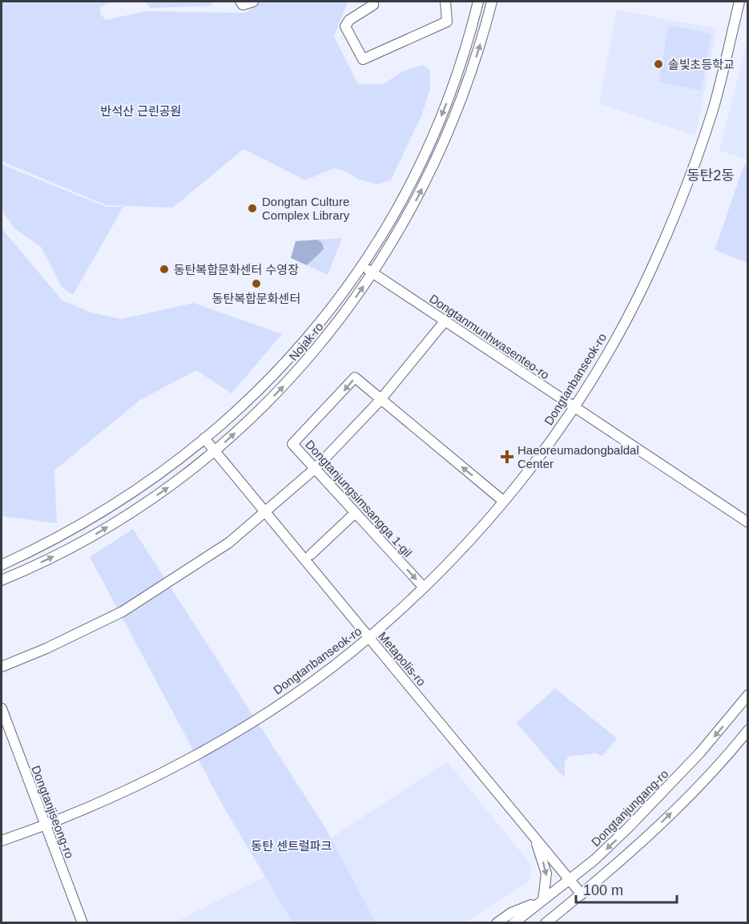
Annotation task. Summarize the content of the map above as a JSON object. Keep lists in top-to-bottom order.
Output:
{
  "streets": {
    "street": [
      "Dongtanmunhwasenteo-ro",
      "Nojak-ro",
      "Dongtanbanseok-ro",
      "Dongtanjungsimsangga 1-gil",
      "Metapolis-ro",
      "Dongtanjungang-ro",
      "Dongtanjiseong-ro"
    ]
  },
  "crossings": [
    ["Dongtanmunhwasenteo-ro", "Nojak-ro"],
    ["Dongtanmunhwasenteo-ro", "Dongtanbanseok-ro"],
    ["Nojak-ro", "Metapolis-ro"],
    ["Dongtanbanseok-ro", "Dongtanjungsimsangga 1-gil"],
    ["Dongtanbanseok-ro", "Metapolis-ro"],
    ["Dongtanbanseok-ro", "Dongtanjiseong-ro"],
    ["Metapolis-ro", "Dongtanjungang-ro"]
  ],
  "districts": ["동탄2동"],
  "parks": ["반석산 근린공원", "동탄 센트럴파크"],
  "places": {
    "other": [
      "솔빛초등학교",
      "Dongtan Culture Complex Library",
      "동탄복합문화센터 수영장",
      "동탄복합문화센터"
    ],
    "health": ["Haeoreumadongbaldal Center"]
  },
  "scale_bar": "100 m"
}
